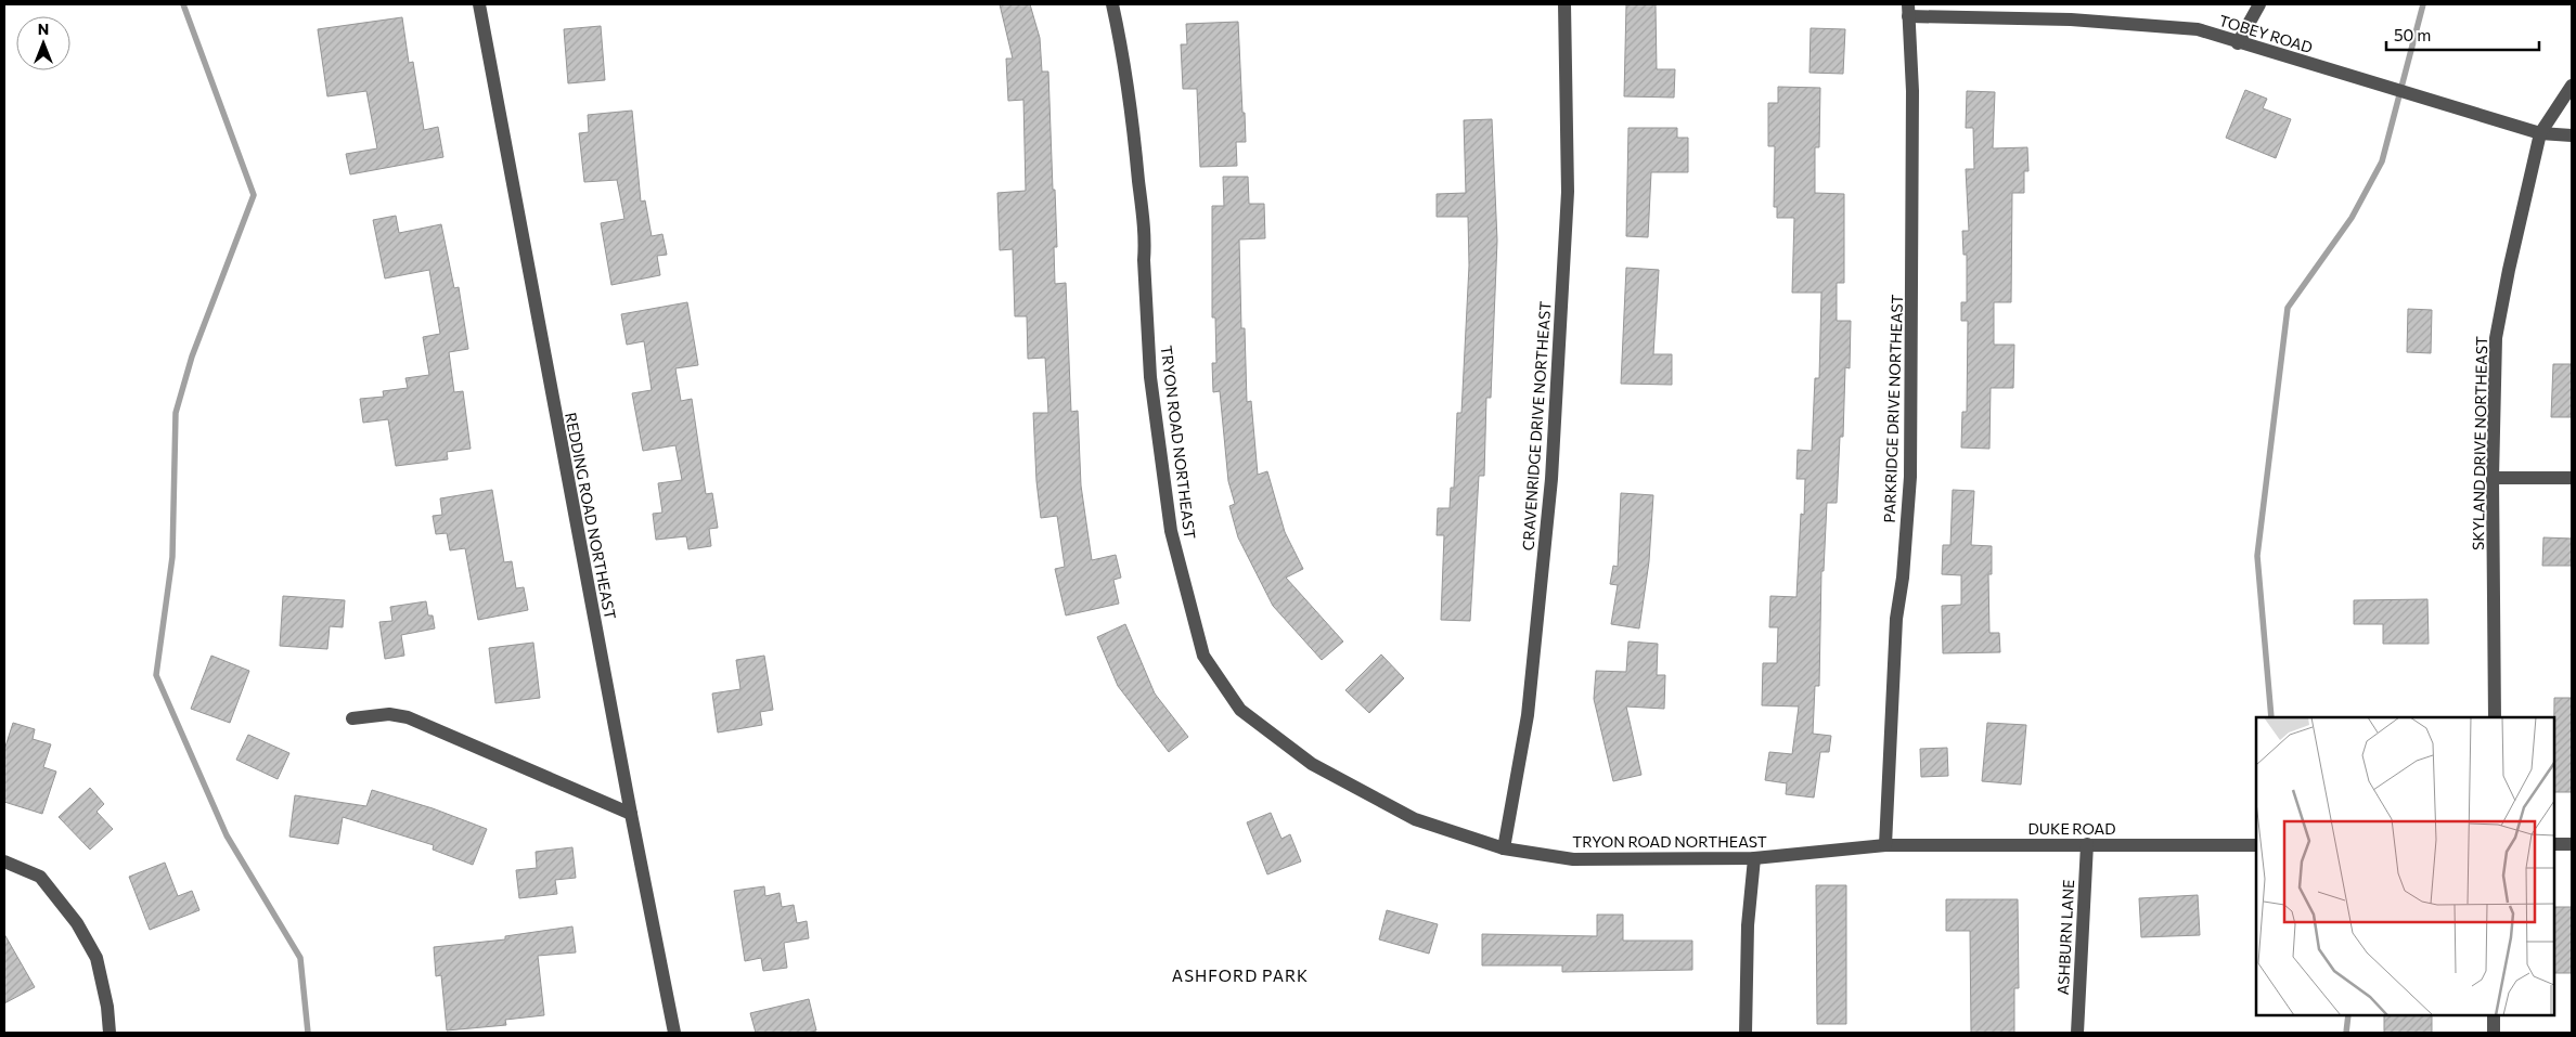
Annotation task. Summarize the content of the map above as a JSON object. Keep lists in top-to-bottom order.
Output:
{
  "streets": {
    "street": [
      "TOBEY ROAD",
      "PARKRIDGE DRIVE NORTHEAST",
      "CRAVENRIDGE DRIVE NORTHEAST",
      "TRYON ROAD NORTHEAST",
      "SKYLAND DRIVE NORTHEAST",
      "REDDING ROAD NORTHEAST",
      "DUKE ROAD",
      "ASHBURN LANE"
    ]
  },
  "crossings": [
    ["TOBEY ROAD", "PARKRIDGE DRIVE NORTHEAST"],
    ["TOBEY ROAD", "SKYLAND DRIVE NORTHEAST"],
    ["PARKRIDGE DRIVE NORTHEAST", "TRYON ROAD NORTHEAST"],
    ["PARKRIDGE DRIVE NORTHEAST", "DUKE ROAD"],
    ["CRAVENRIDGE DRIVE NORTHEAST", "TRYON ROAD NORTHEAST"],
    ["TRYON ROAD NORTHEAST", "DUKE ROAD"],
    ["DUKE ROAD", "ASHBURN LANE"]
  ],
  "districts": ["ASHFORD PARK"],
  "scale_bar": "50 m",
  "north": "top"
}
